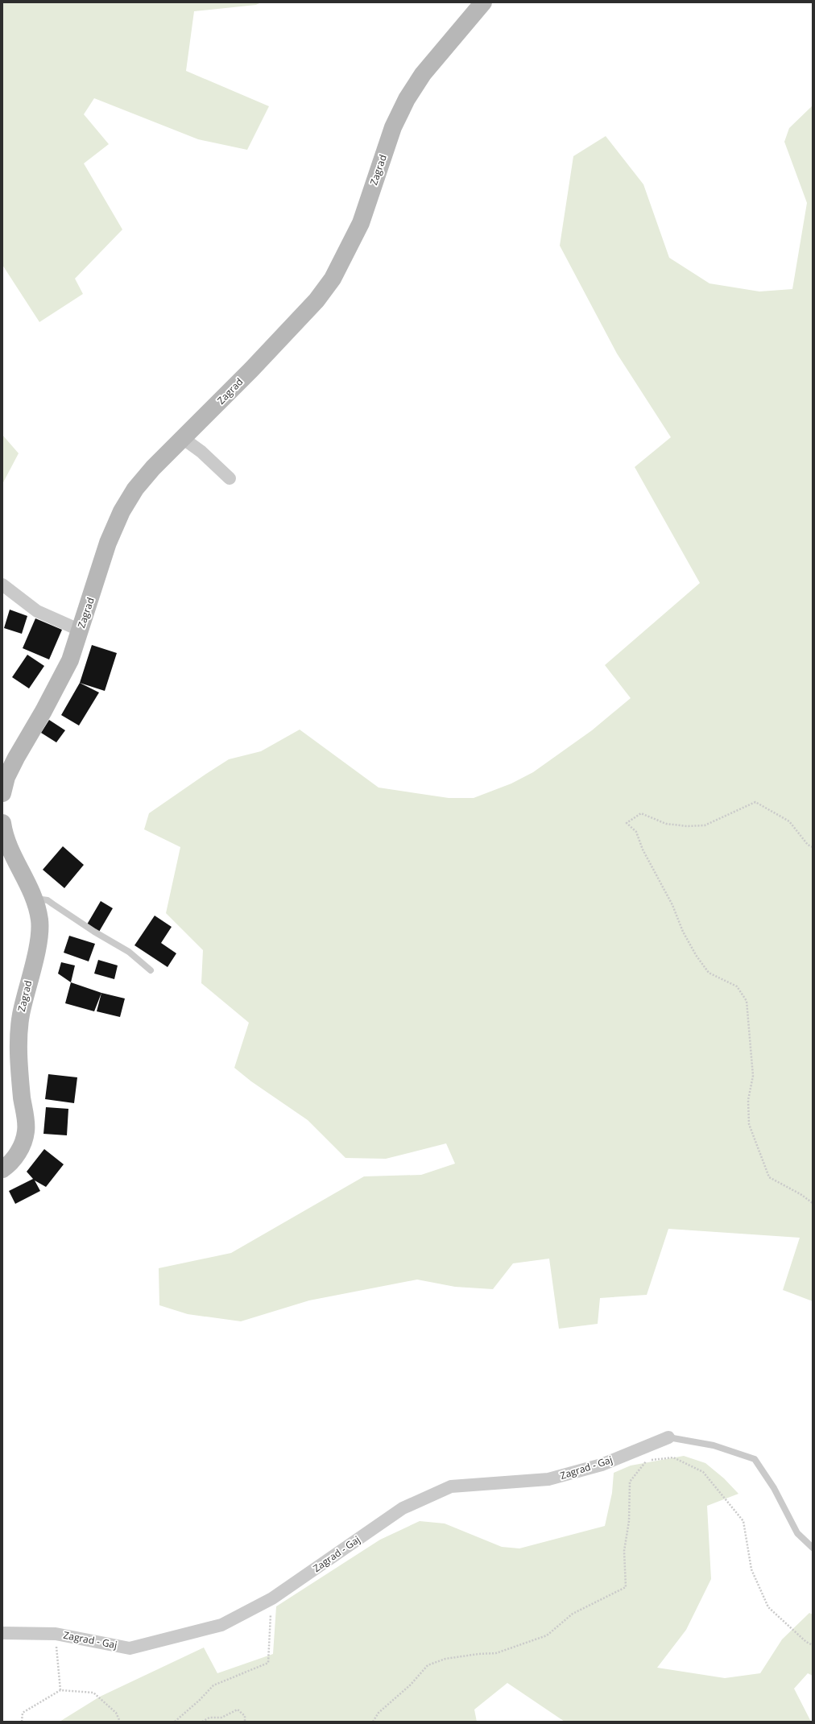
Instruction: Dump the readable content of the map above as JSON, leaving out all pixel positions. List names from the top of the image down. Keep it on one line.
{"streets":{"main road":["Zagrad"],"street":["Zagrad - Gaj"]}}
